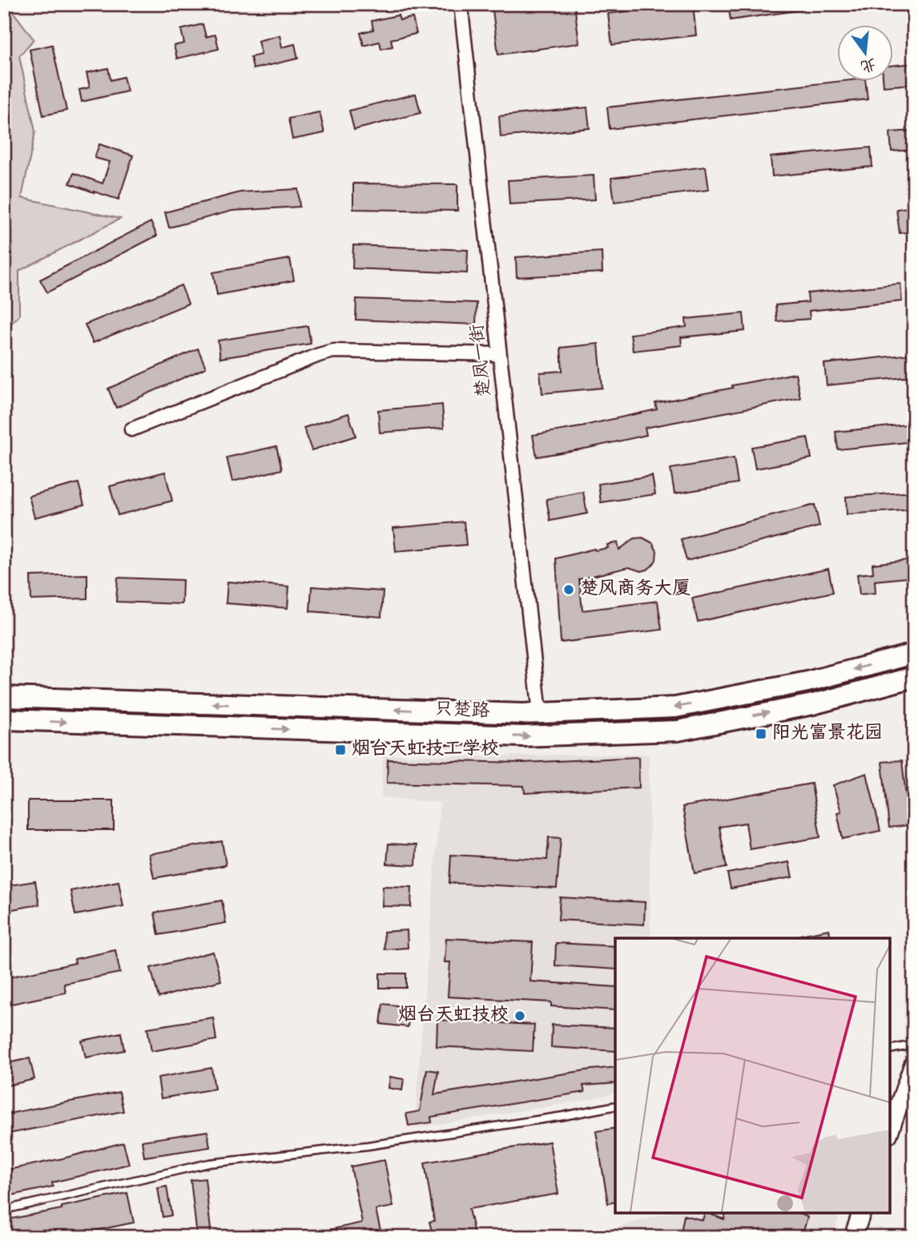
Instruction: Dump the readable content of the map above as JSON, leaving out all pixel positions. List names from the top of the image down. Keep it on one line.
{"streets":{"main road":["只楚路"],"street":["楚凤一街"]},"crossings":[["楚凤一街","只楚路"]],"places":{"other":["楚风商务大厦","烟台天虹技校"],"transit":["阳光富景花园","烟台天虹技工学校"]},"north":"bottom"}
